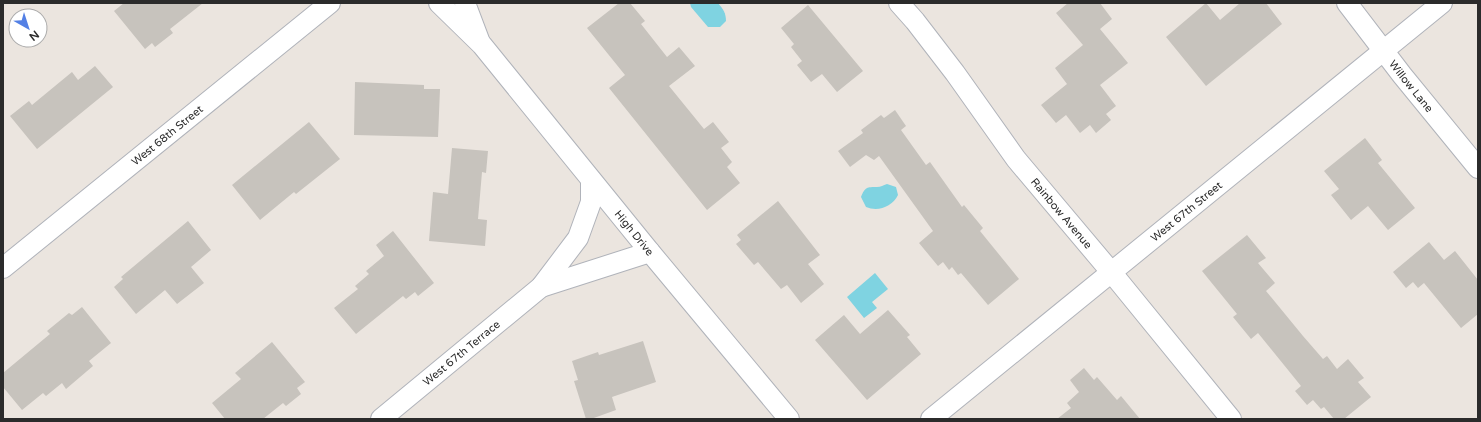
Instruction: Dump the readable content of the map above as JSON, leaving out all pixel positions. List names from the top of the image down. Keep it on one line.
{"streets":{"street":["Willow Lane","West 68th Street","West 67th Street","Rainbow Avenue","High Drive","West 67th Terrace"]},"crossings":[["Willow Lane","West 67th Street"],["West 67th Street","Rainbow Avenue"],["High Drive","West 67th Terrace"]],"north":"bottom right"}
